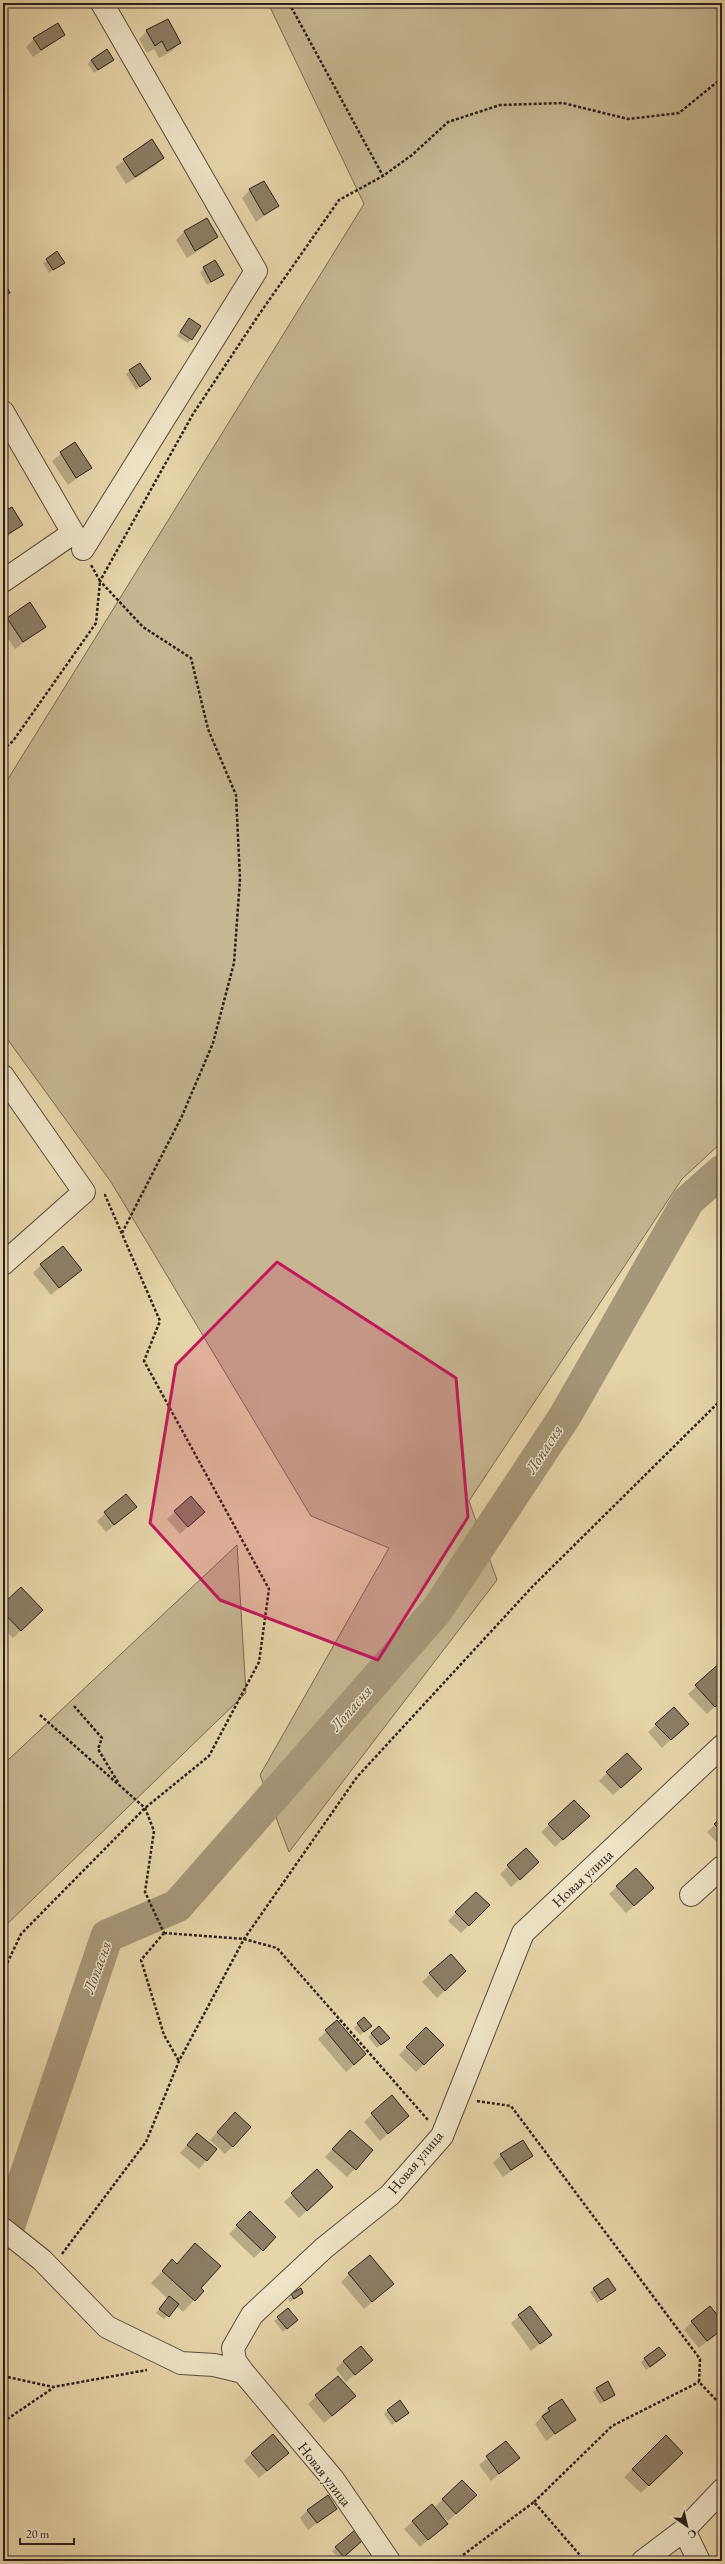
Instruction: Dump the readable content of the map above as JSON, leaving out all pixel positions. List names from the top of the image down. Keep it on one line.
{"streets":{"street":["Новая улица"]},"water":["Лопасня"],"scale_bar":"20 m","north":"bottom right"}
